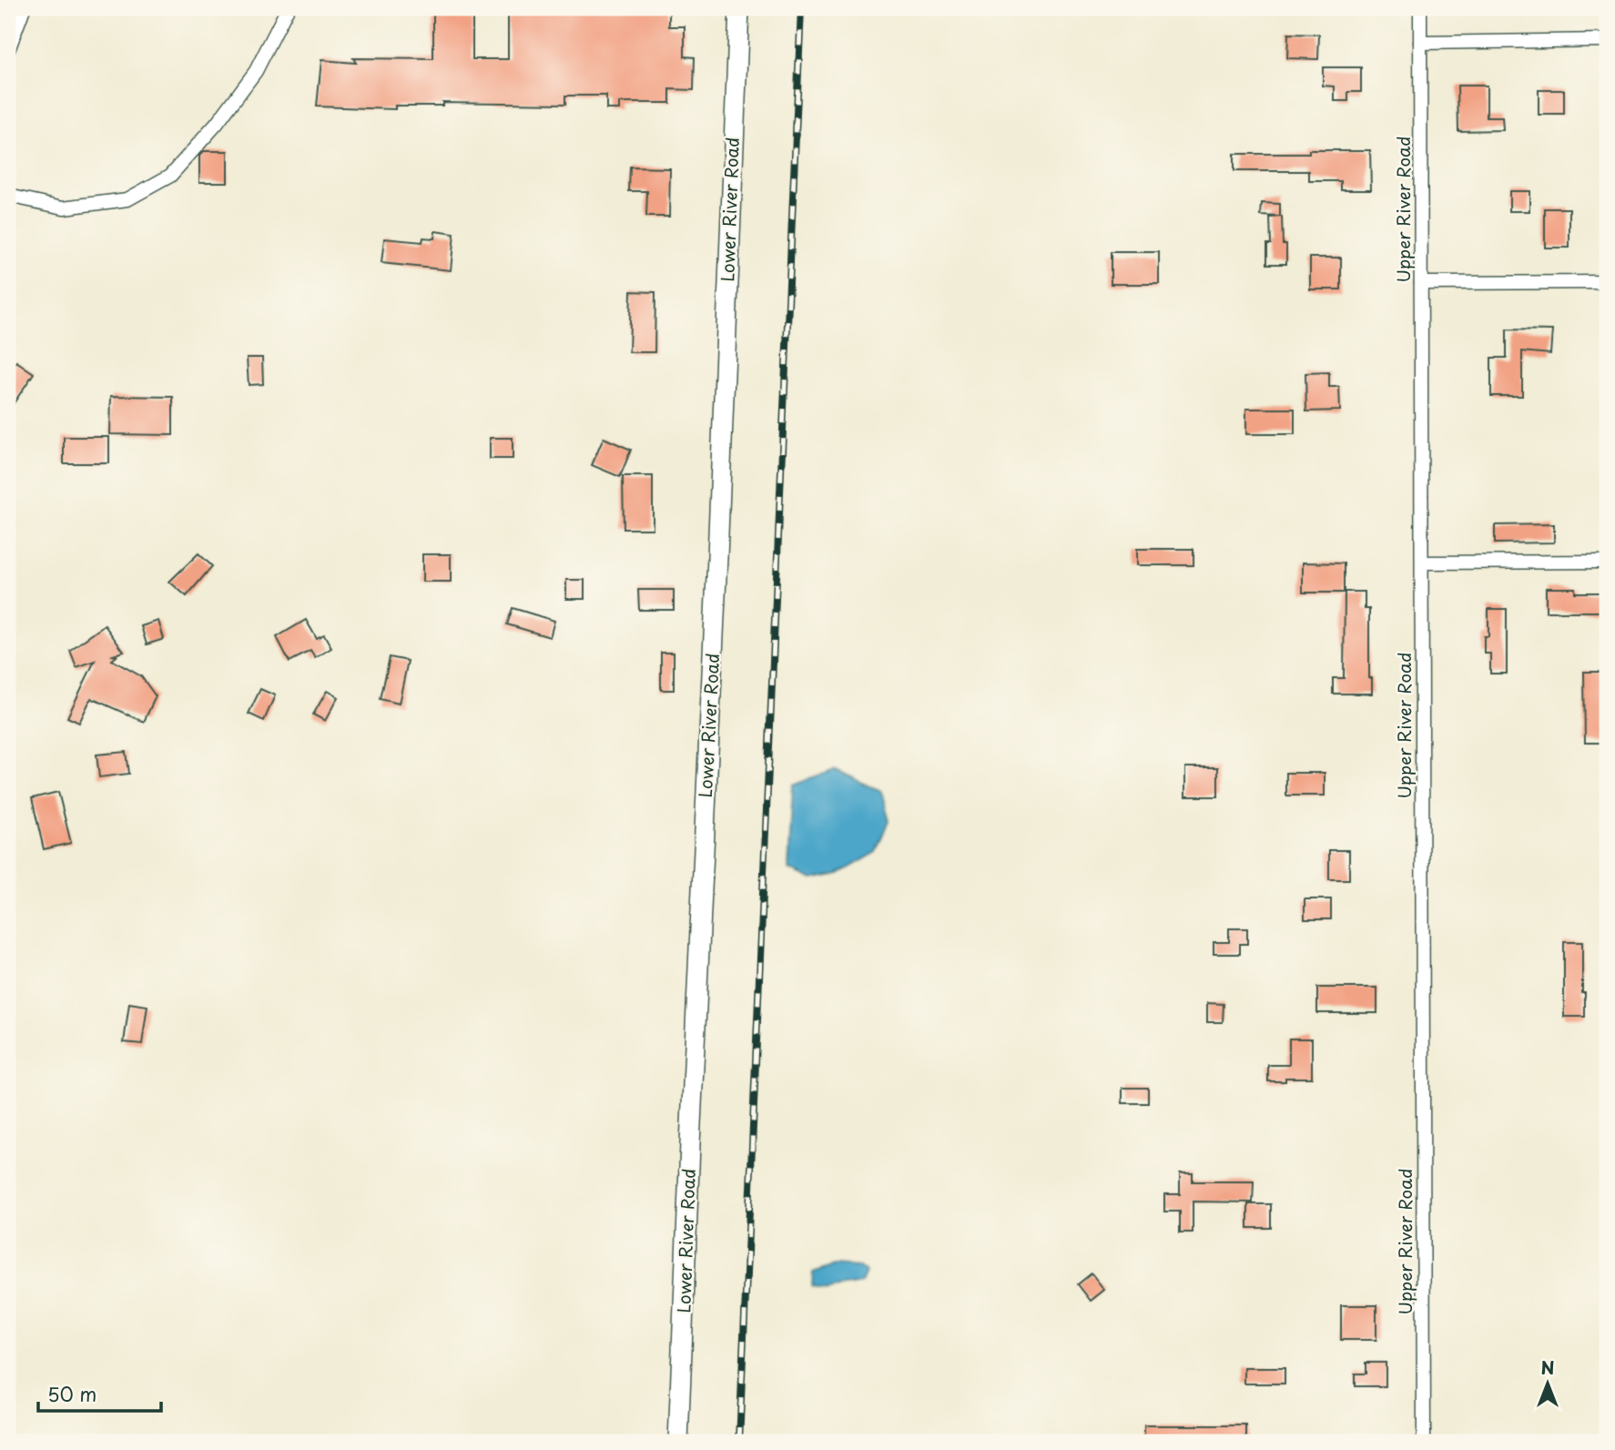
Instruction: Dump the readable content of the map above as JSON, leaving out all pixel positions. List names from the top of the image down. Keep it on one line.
{"streets":{"street":["Lower River Road","Upper River Road"]},"scale_bar":"50 m","north":"top"}
